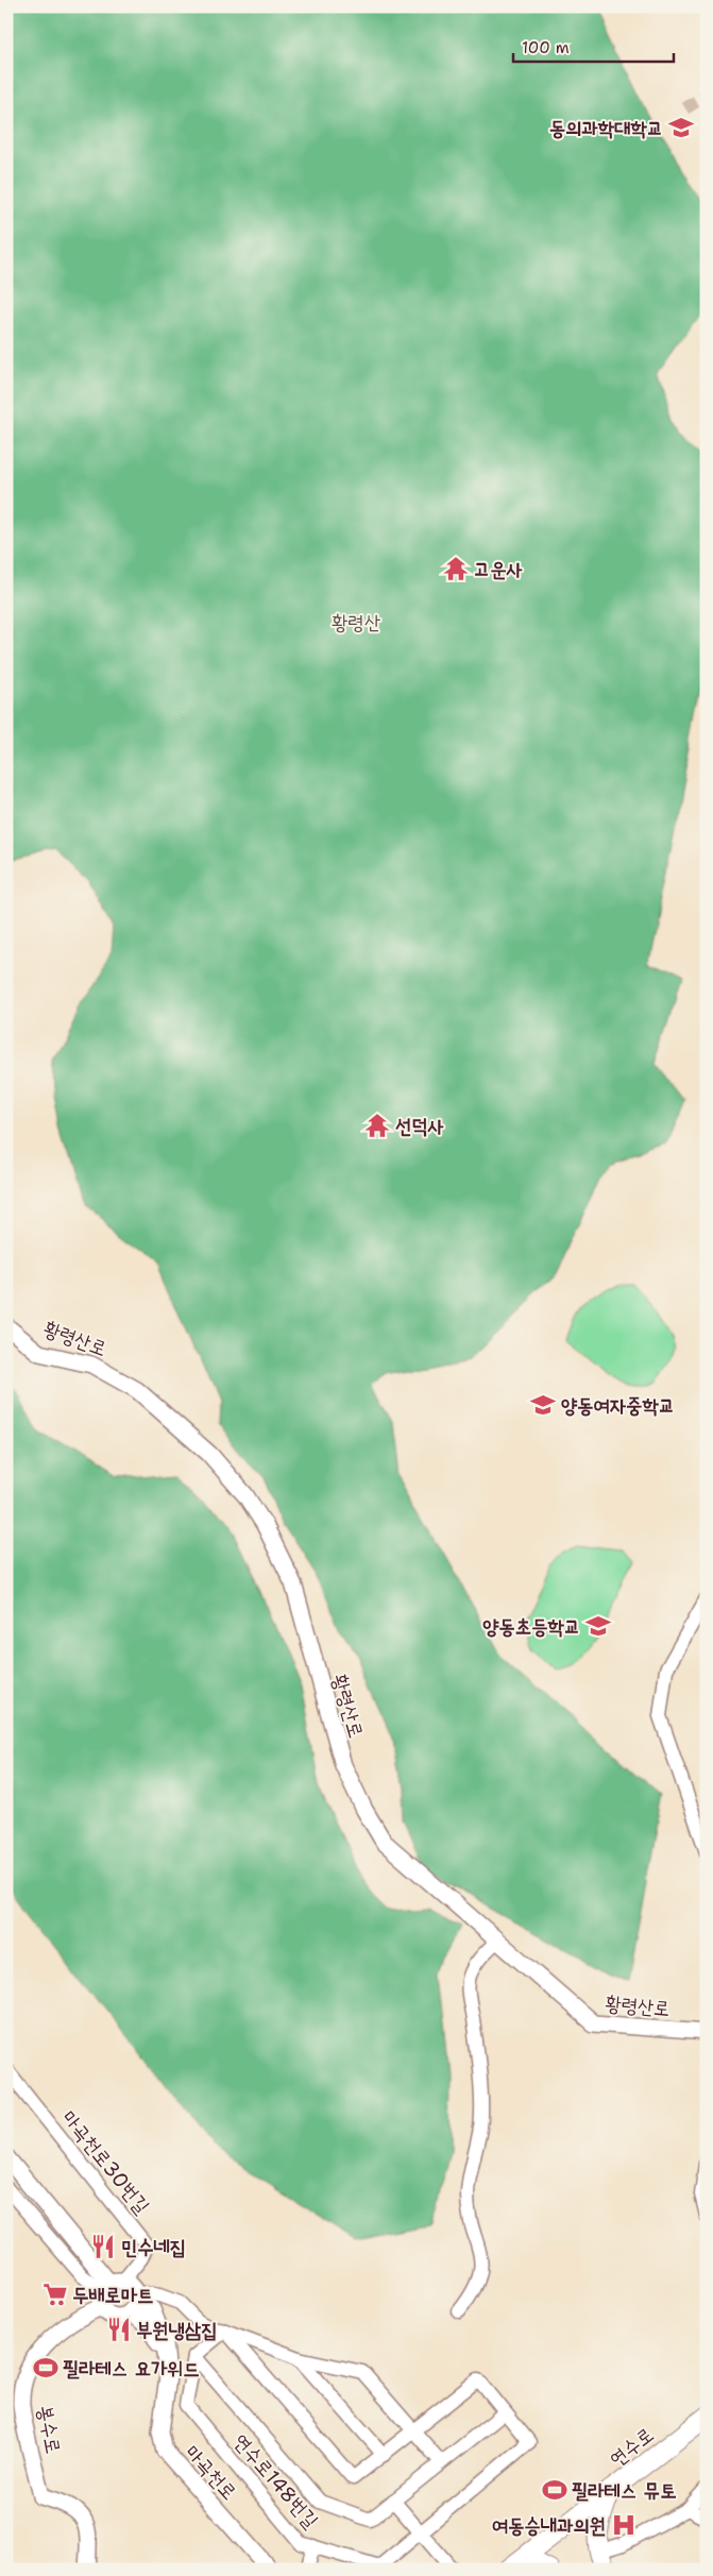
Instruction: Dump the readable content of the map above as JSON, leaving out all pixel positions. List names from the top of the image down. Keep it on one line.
{"streets":{"main road":["연수로"],"street":["황령산로","마곡천로30번길","봉수로","마곡천로","연수로148번길"]},"crossings":[["마곡천로30번길","봉수로"],["마곡천로30번길","마곡천로"],["봉수로","마곡천로"]],"parks":["황령산"],"places":{"school or university":["동의과학대학교","양동여자중학교","양동초등학교"],"temple":["고운사","선덕사"],"restaurant":["민수네집","부원냉삼집"],"supermarket":["두배로마트"],"sports":["필라테스 요가위드","필라테스 뮤토"],"hospital":["여동승내과의원"]},"scale_bar":"100 m"}
